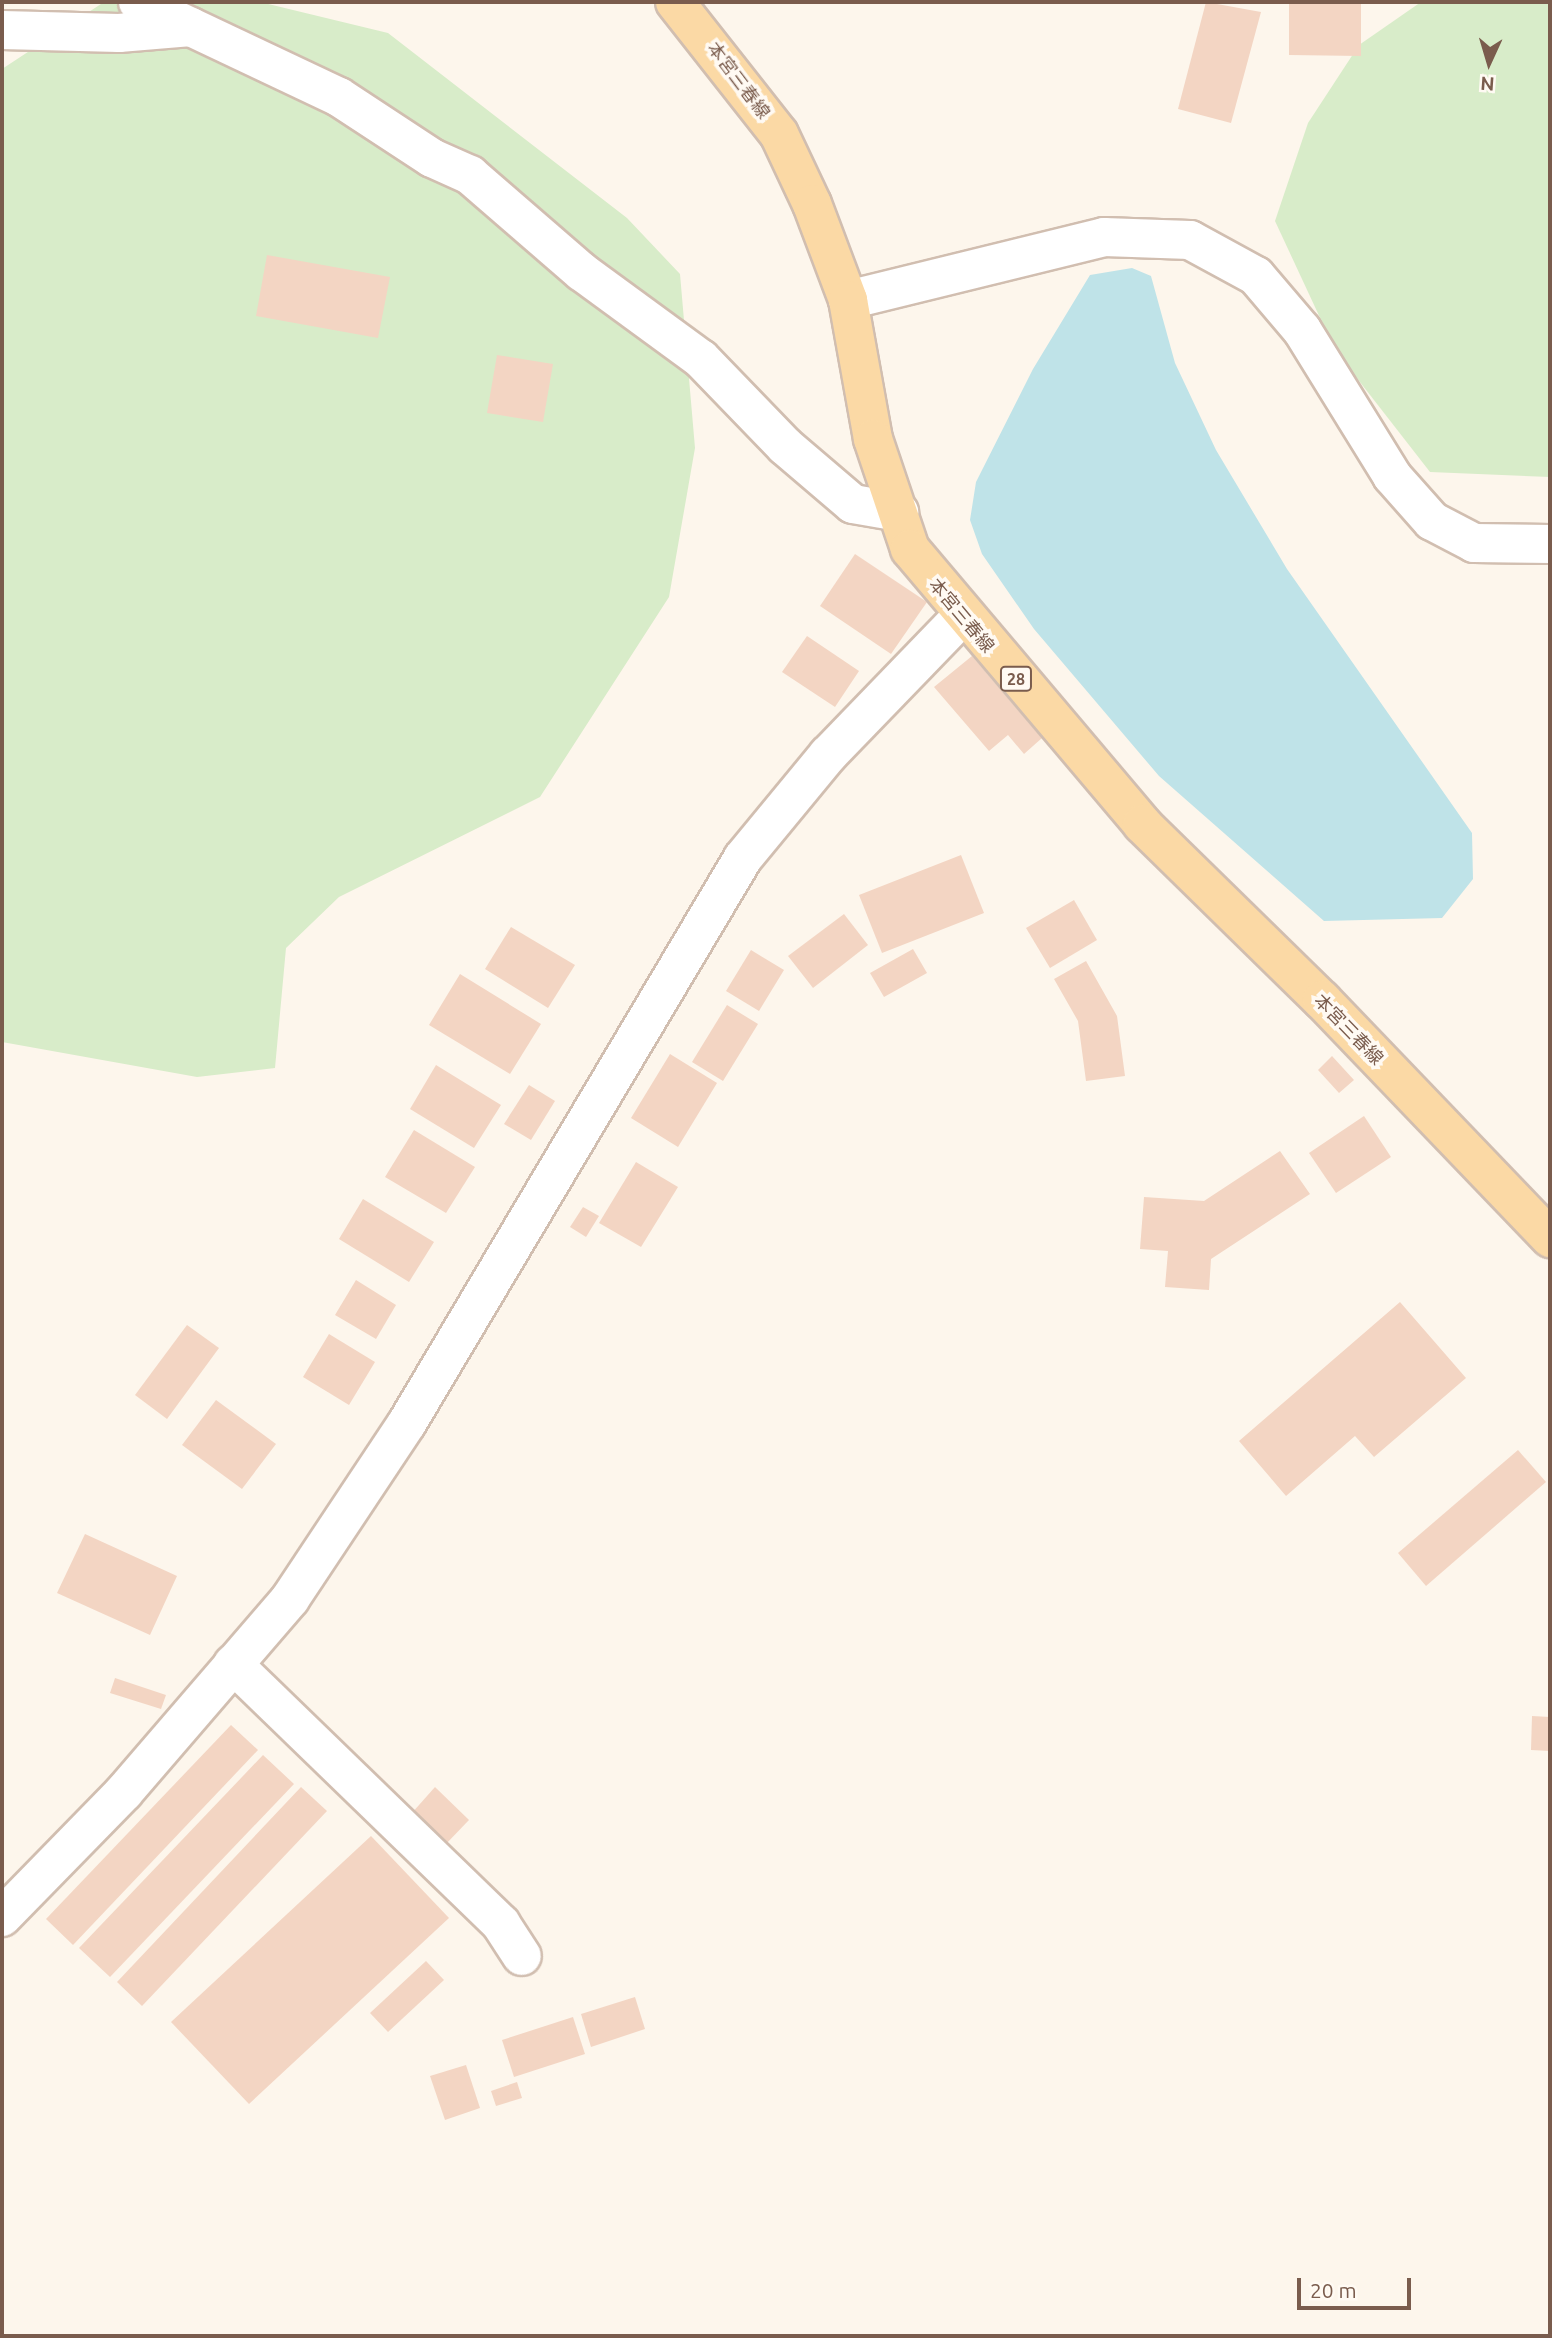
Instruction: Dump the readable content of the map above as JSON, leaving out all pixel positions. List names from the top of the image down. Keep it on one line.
{"streets":{"main road":["本宮三春線","28"]},"scale_bar":"20 m","north":"bottom"}
